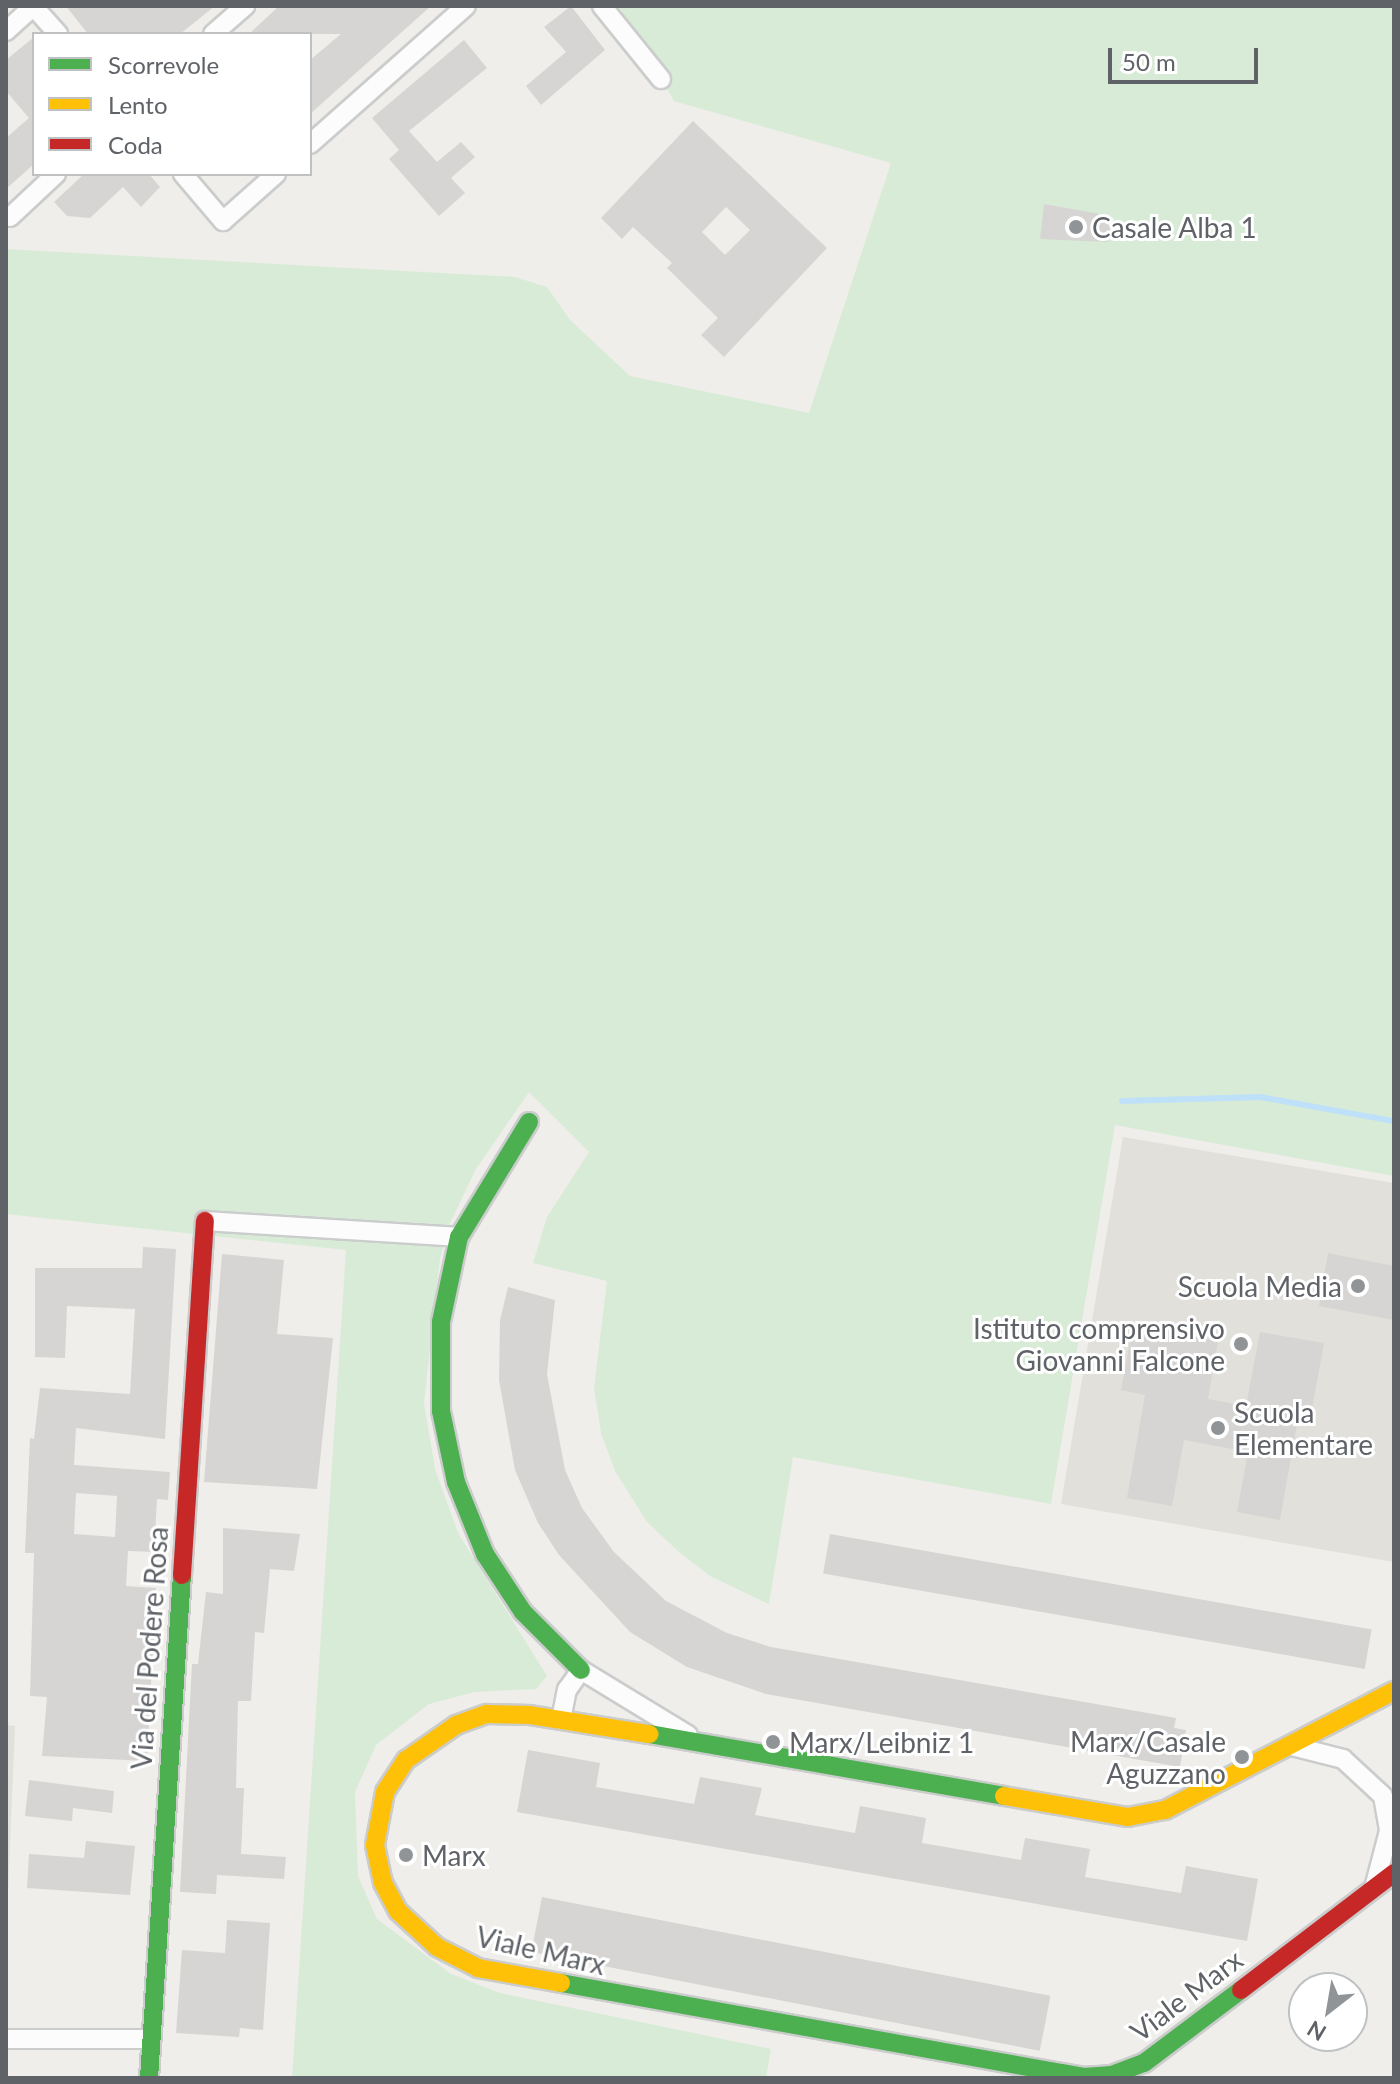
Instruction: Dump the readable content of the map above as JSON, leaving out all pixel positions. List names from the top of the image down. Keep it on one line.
{"streets":{"street":["Via del Podere Rosa","Viale Marx"]},"places":["Casale Alba 1","Scuola Media","Istituto comprensivo Giovanni Falcone","Scuola Elementare","Marx/Leibniz 1","Marx/Casale Aguzzano","Marx"],"legend":["Scorrevole","Lento","Coda"],"scale_bar":"50 m","north":"bottom left"}
